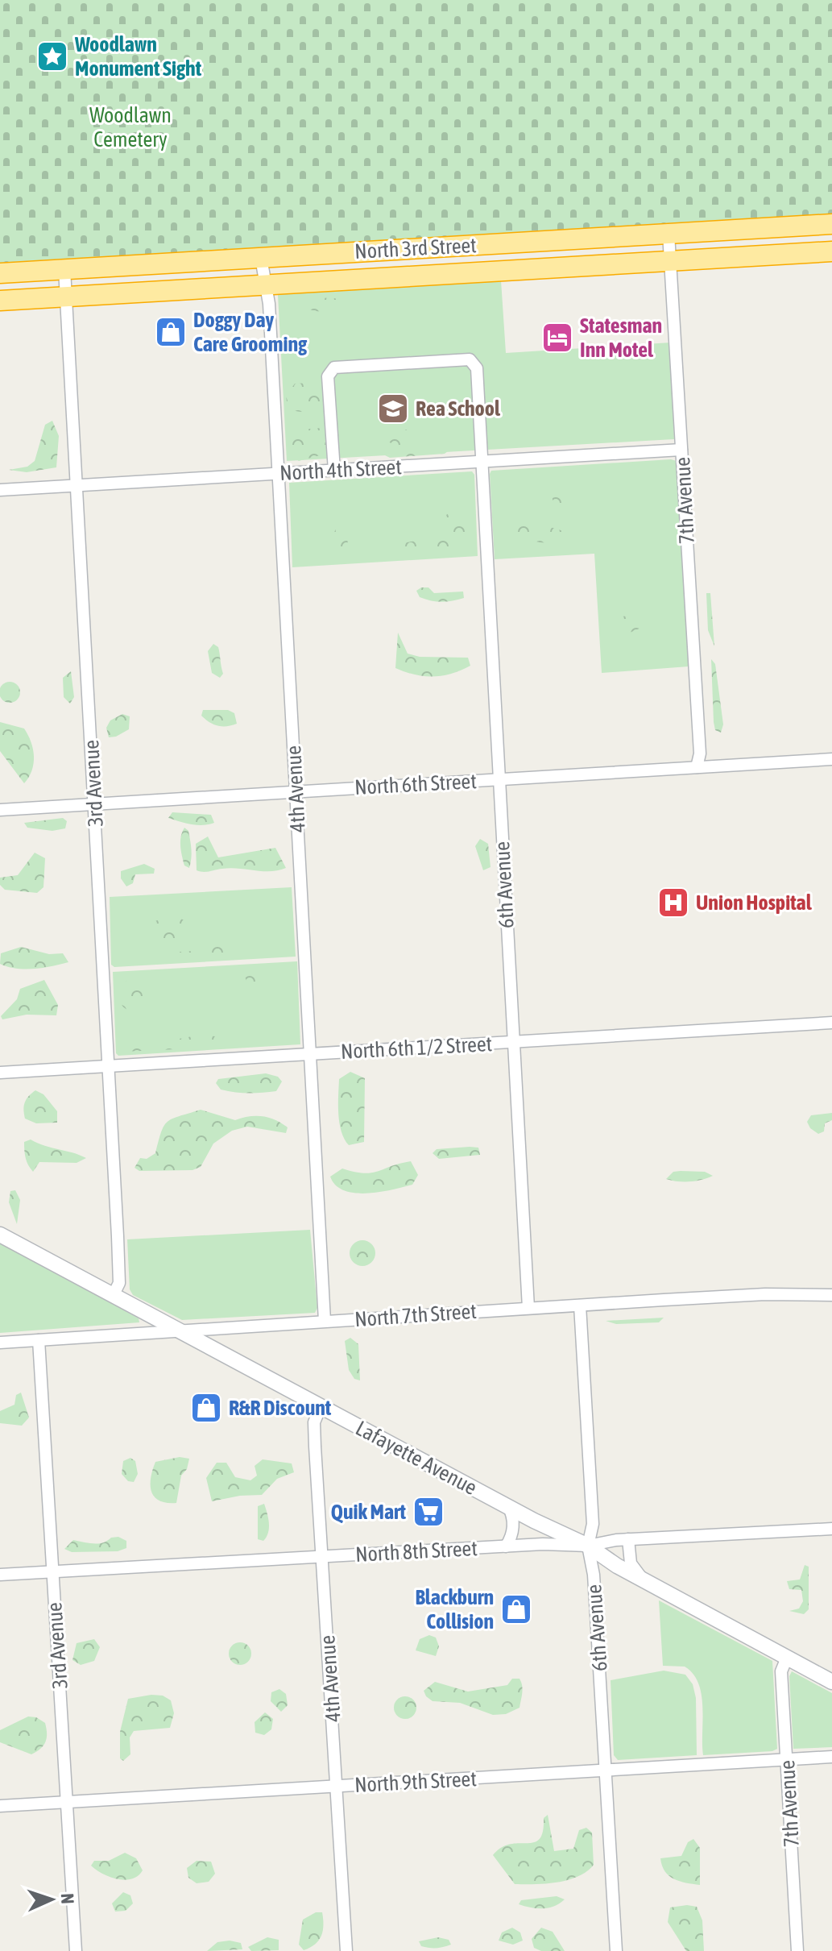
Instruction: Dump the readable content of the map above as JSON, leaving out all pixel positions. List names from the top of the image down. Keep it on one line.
{"streets":{"highway":["North 3rd Street"],"street":["North 4th Street","7th Avenue","3rd Avenue","North 6th Street","4th Avenue","6th Avenue","North 6th 1/2 Street","North 7th Street","Lafayette Avenue","North 8th Street","North 9th Street"]},"crossings":[["North 3rd Street","7th Avenue"],["North 3rd Street","3rd Avenue"],["North 3rd Street","4th Avenue"],["North 4th Street","7th Avenue"],["North 4th Street","3rd Avenue"],["North 4th Street","4th Avenue"],["North 4th Street","6th Avenue"],["7th Avenue","North 6th Street"],["7th Avenue","Lafayette Avenue"],["7th Avenue","North 9th Street"],["3rd Avenue","North 6th Street"],["3rd Avenue","North 6th 1/2 Street"],["3rd Avenue","North 7th Street"],["3rd Avenue","Lafayette Avenue"],["3rd Avenue","North 8th Street"],["3rd Avenue","North 9th Street"],["North 6th Street","4th Avenue"],["North 6th Street","6th Avenue"],["4th Avenue","North 6th 1/2 Street"],["4th Avenue","North 7th Street"],["4th Avenue","Lafayette Avenue"],["4th Avenue","North 8th Street"],["4th Avenue","North 9th Street"],["6th Avenue","North 6th 1/2 Street"],["6th Avenue","North 7th Street"],["6th Avenue","Lafayette Avenue"],["6th Avenue","North 8th Street"],["6th Avenue","North 9th Street"],["North 7th Street","Lafayette Avenue"],["Lafayette Avenue","North 8th Street"]],"parks":["Woodlawn Cemetery"],"places":{"place":["Woodlawn Monument Sight"],"shop":["Doggy Day Care Grooming","R&R Discount","Blackburn Collision"],"hotel":["Statesman Inn Motel"],"school or university":["Rea School"],"hospital":["Union Hospital"],"supermarket":["Quik Mart"]},"north":"right"}
